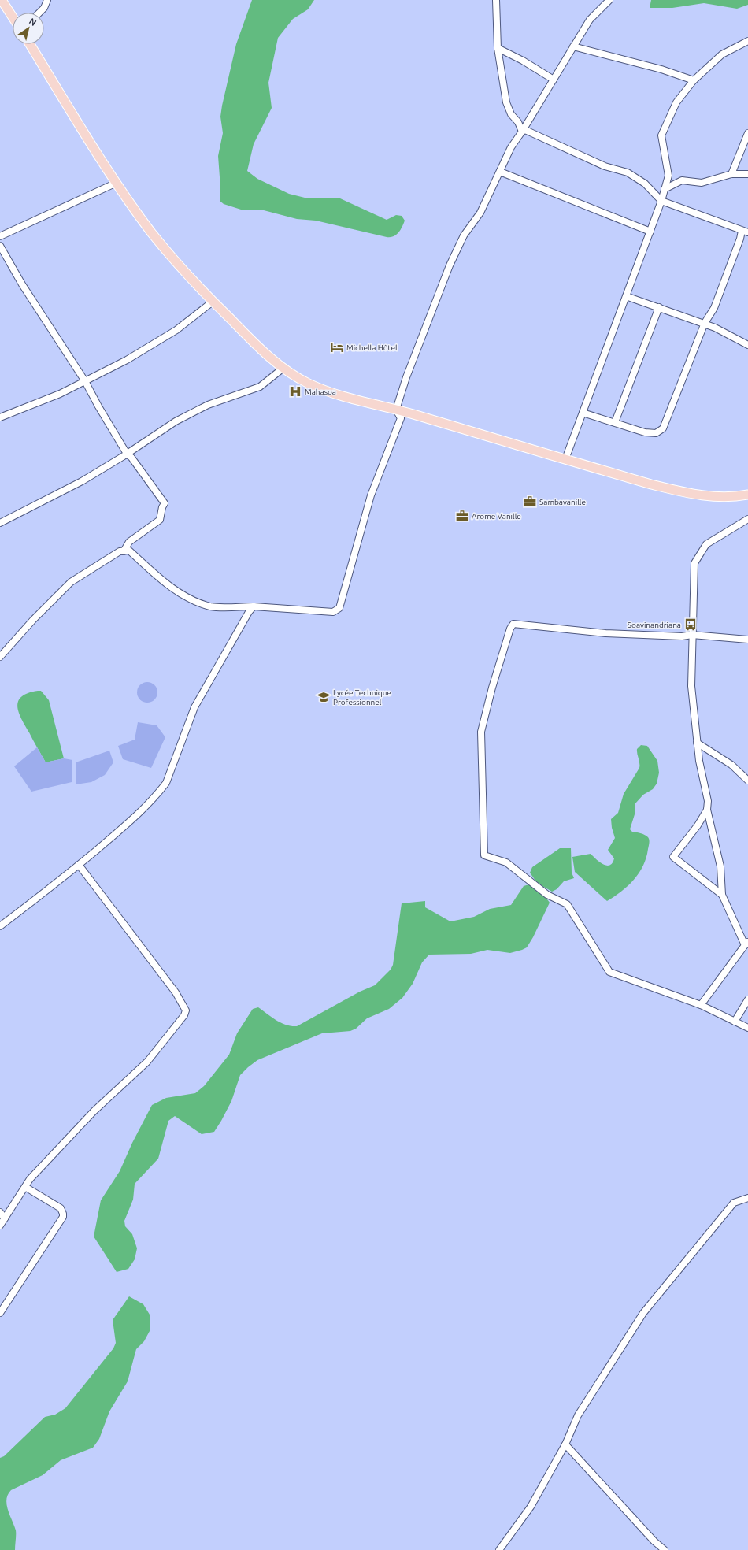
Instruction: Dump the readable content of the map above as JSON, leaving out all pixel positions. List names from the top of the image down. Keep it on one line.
{"places":{"hotel":["Michella Hôtel"],"hospital":["Mahasoa"],"office":["Sambavanille","Arome Vanille"],"bus stop":["Soavinandriana"],"school or university":["Lycée Technique Professionnel"]},"north":"top right"}
